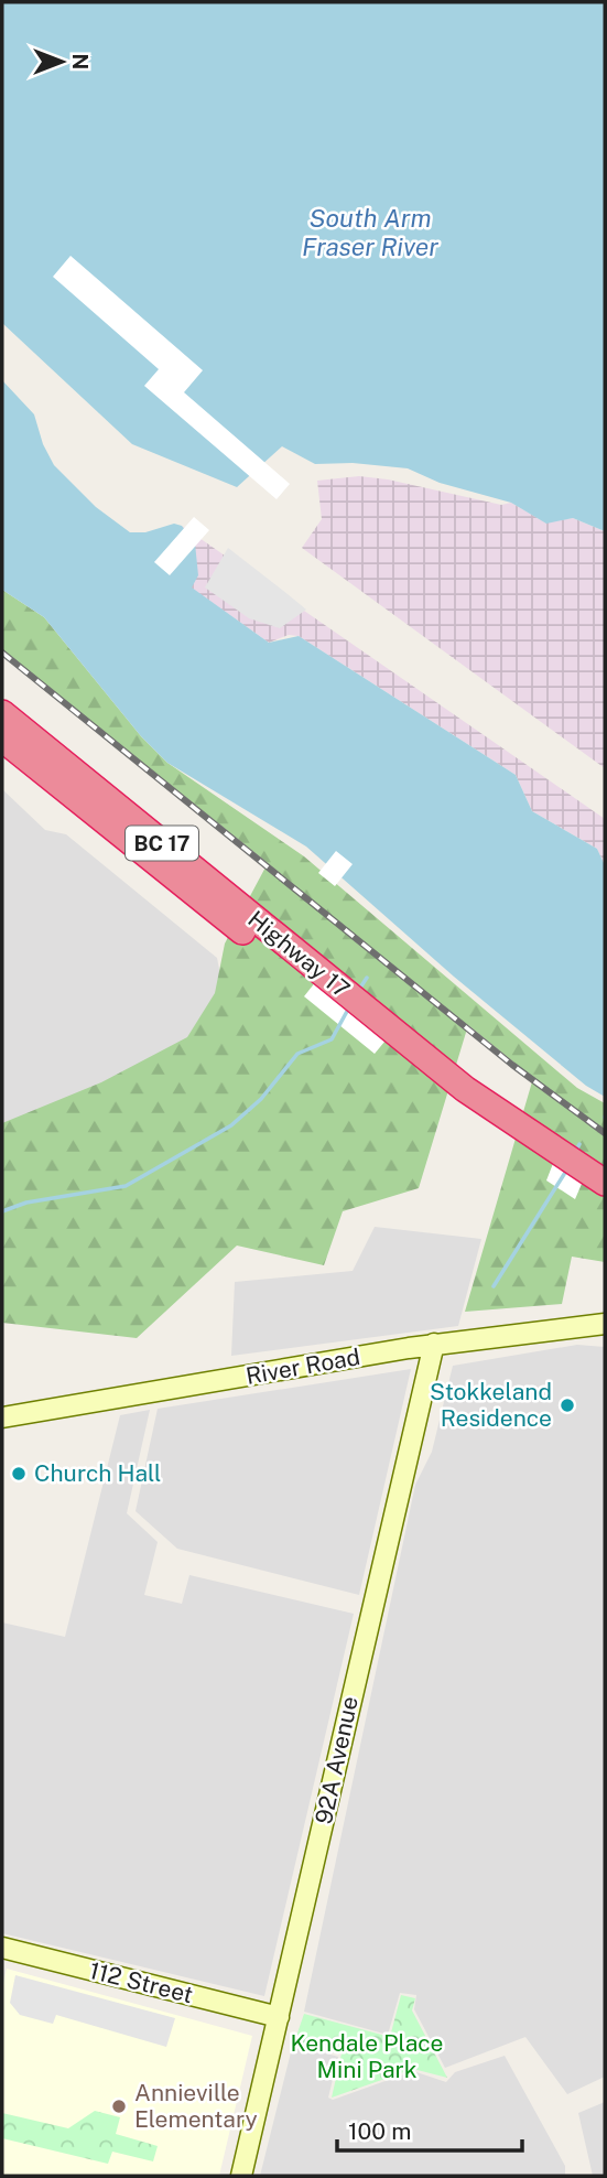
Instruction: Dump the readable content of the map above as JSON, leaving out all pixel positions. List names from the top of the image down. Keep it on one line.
{"streets":{"highway":["BC 17","Highway 17"],"street":["River Road","92A Avenue","112 Street"]},"crossings":[["River Road","92A Avenue"],["92A Avenue","112 Street"]],"water":["South Arm Fraser River"],"parks":["Kendale Place Mini Park"],"places":["Stokkeland Residence","Church Hall","Annieville Elementary"],"scale_bar":"100 m","north":"right"}
